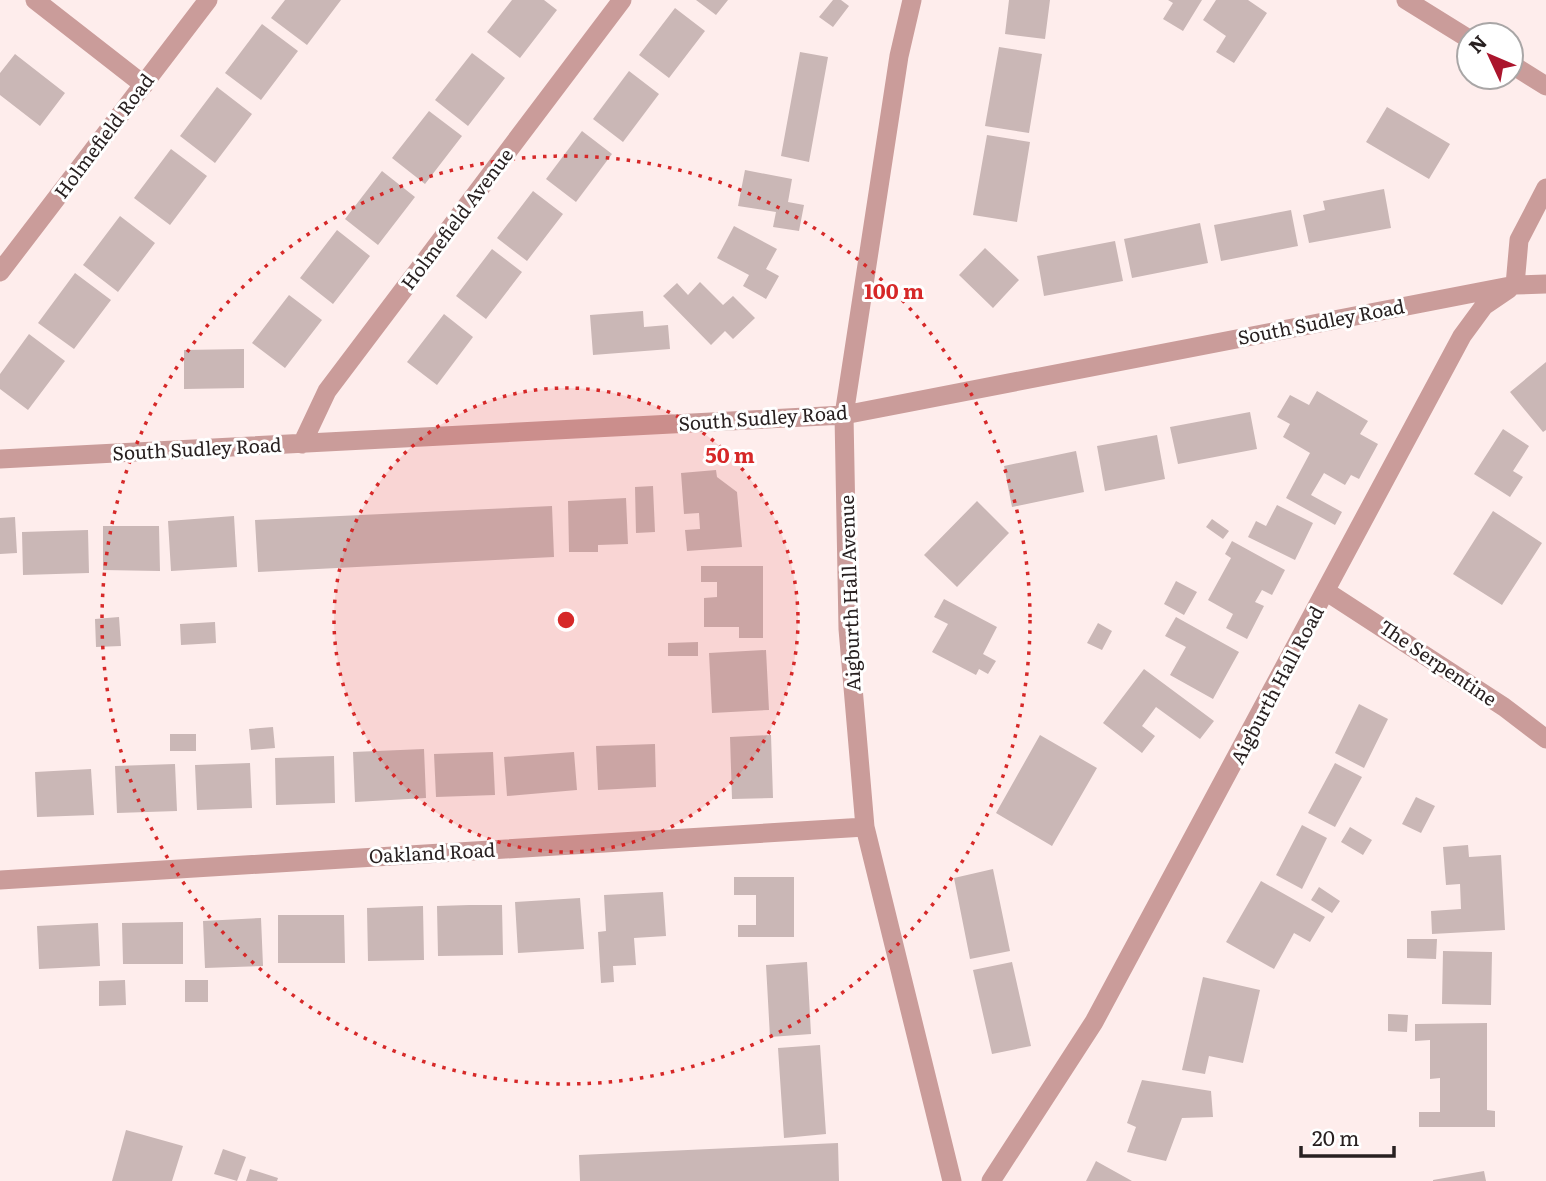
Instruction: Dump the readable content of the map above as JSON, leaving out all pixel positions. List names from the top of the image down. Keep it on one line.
{"streets":{"street":["Holmefield Road","Holmefield Avenue","South Sudley Road","Aigburth Hall Avenue","The Serpentine","Aigburth Hall Road","Oakland Road"]},"crossings":[["Holmefield Avenue","South Sudley Road"],["South Sudley Road","Aigburth Hall Avenue"],["South Sudley Road","Aigburth Hall Road"],["Aigburth Hall Avenue","Oakland Road"],["The Serpentine","Aigburth Hall Road"]],"scale_bar":"20 m","north":"top left","rings":["100 m","50 m"]}
